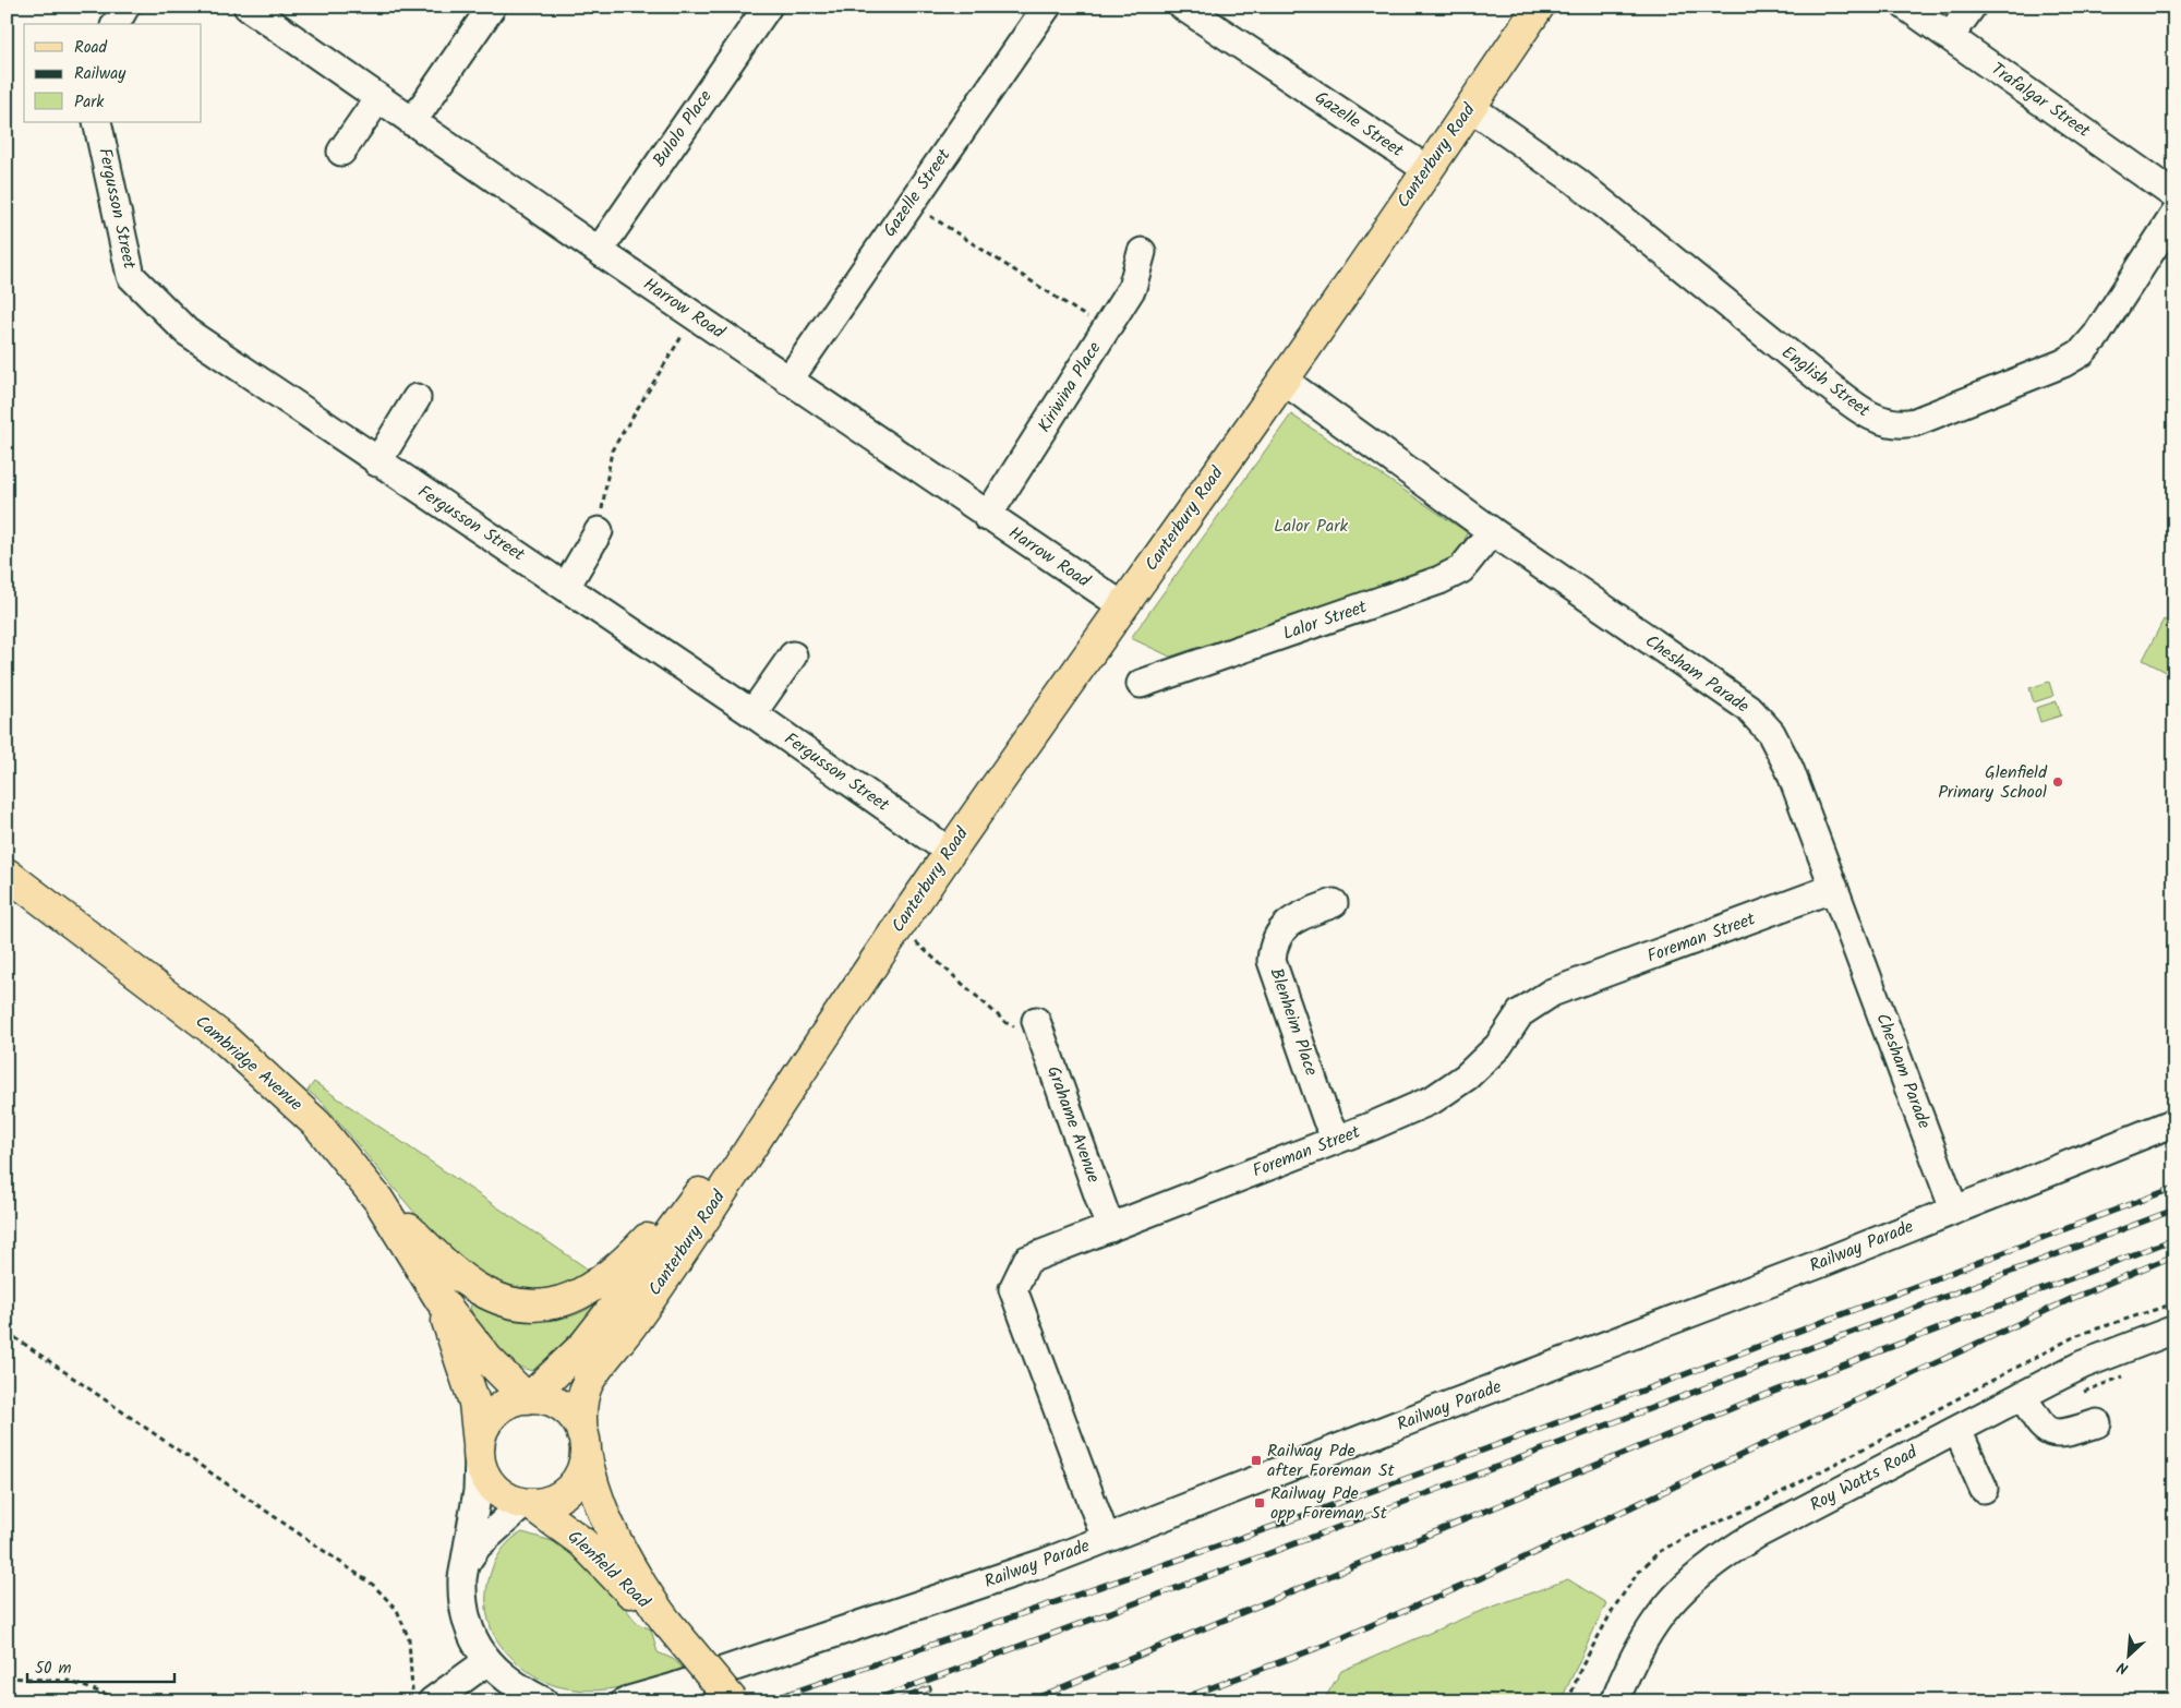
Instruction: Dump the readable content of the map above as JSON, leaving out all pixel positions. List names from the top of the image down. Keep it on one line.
{"streets":{"main road":["Canterbury Road","Cambridge Avenue","Glenfield Road"],"street":["Trafalgar Street","Gazelle Street","Bulolo Place","Fergusson Street","Harrow Road","English Street","Kiriwina Place","Lalor Street","Chesham Parade","Foreman Street","Blenheim Place","Grahame Avenue","Railway Parade","Roy Watts Road"]},"crossings":[["Gazelle Street","Canterbury Road"],["Gazelle Street","Harrow Road"],["Bulolo Place","Harrow Road"],["Canterbury Road","Fergusson Street"],["Canterbury Road","Harrow Road"],["Canterbury Road","English Street"],["Canterbury Road","Chesham Parade"],["Canterbury Road","Cambridge Avenue"],["Canterbury Road","Glenfield Road"],["Harrow Road","Kiriwina Place"],["Lalor Street","Chesham Parade"],["Chesham Parade","Foreman Street"],["Chesham Parade","Railway Parade"],["Foreman Street","Blenheim Place"],["Foreman Street","Grahame Avenue"],["Foreman Street","Railway Parade"],["Cambridge Avenue","Glenfield Road"]],"parks":["Lalor Park"],"places":{"other":["Glenfield Primary School"],"transit":["Railway Pde after Foreman St","Railway Pde opp Foreman St"]},"legend":["Road","Railway","Park"],"scale_bar":"50 m","north":"bottom left"}
